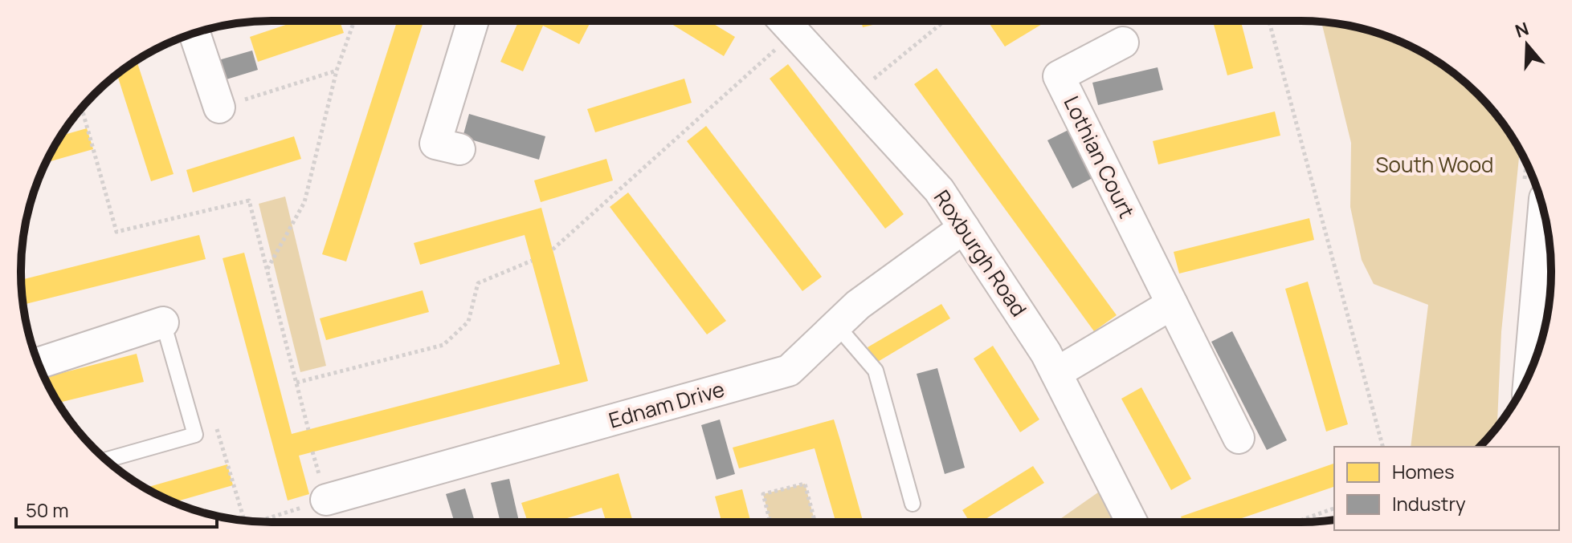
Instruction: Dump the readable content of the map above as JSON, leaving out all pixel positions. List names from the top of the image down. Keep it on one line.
{"streets":{"street":["Lothian Court","Roxburgh Road","Ednam Drive"]},"crossings":[["Roxburgh Road","Ednam Drive"]],"parks":["South Wood"],"legend":["Homes","Industry"],"scale_bar":"50 m","north":"top"}
